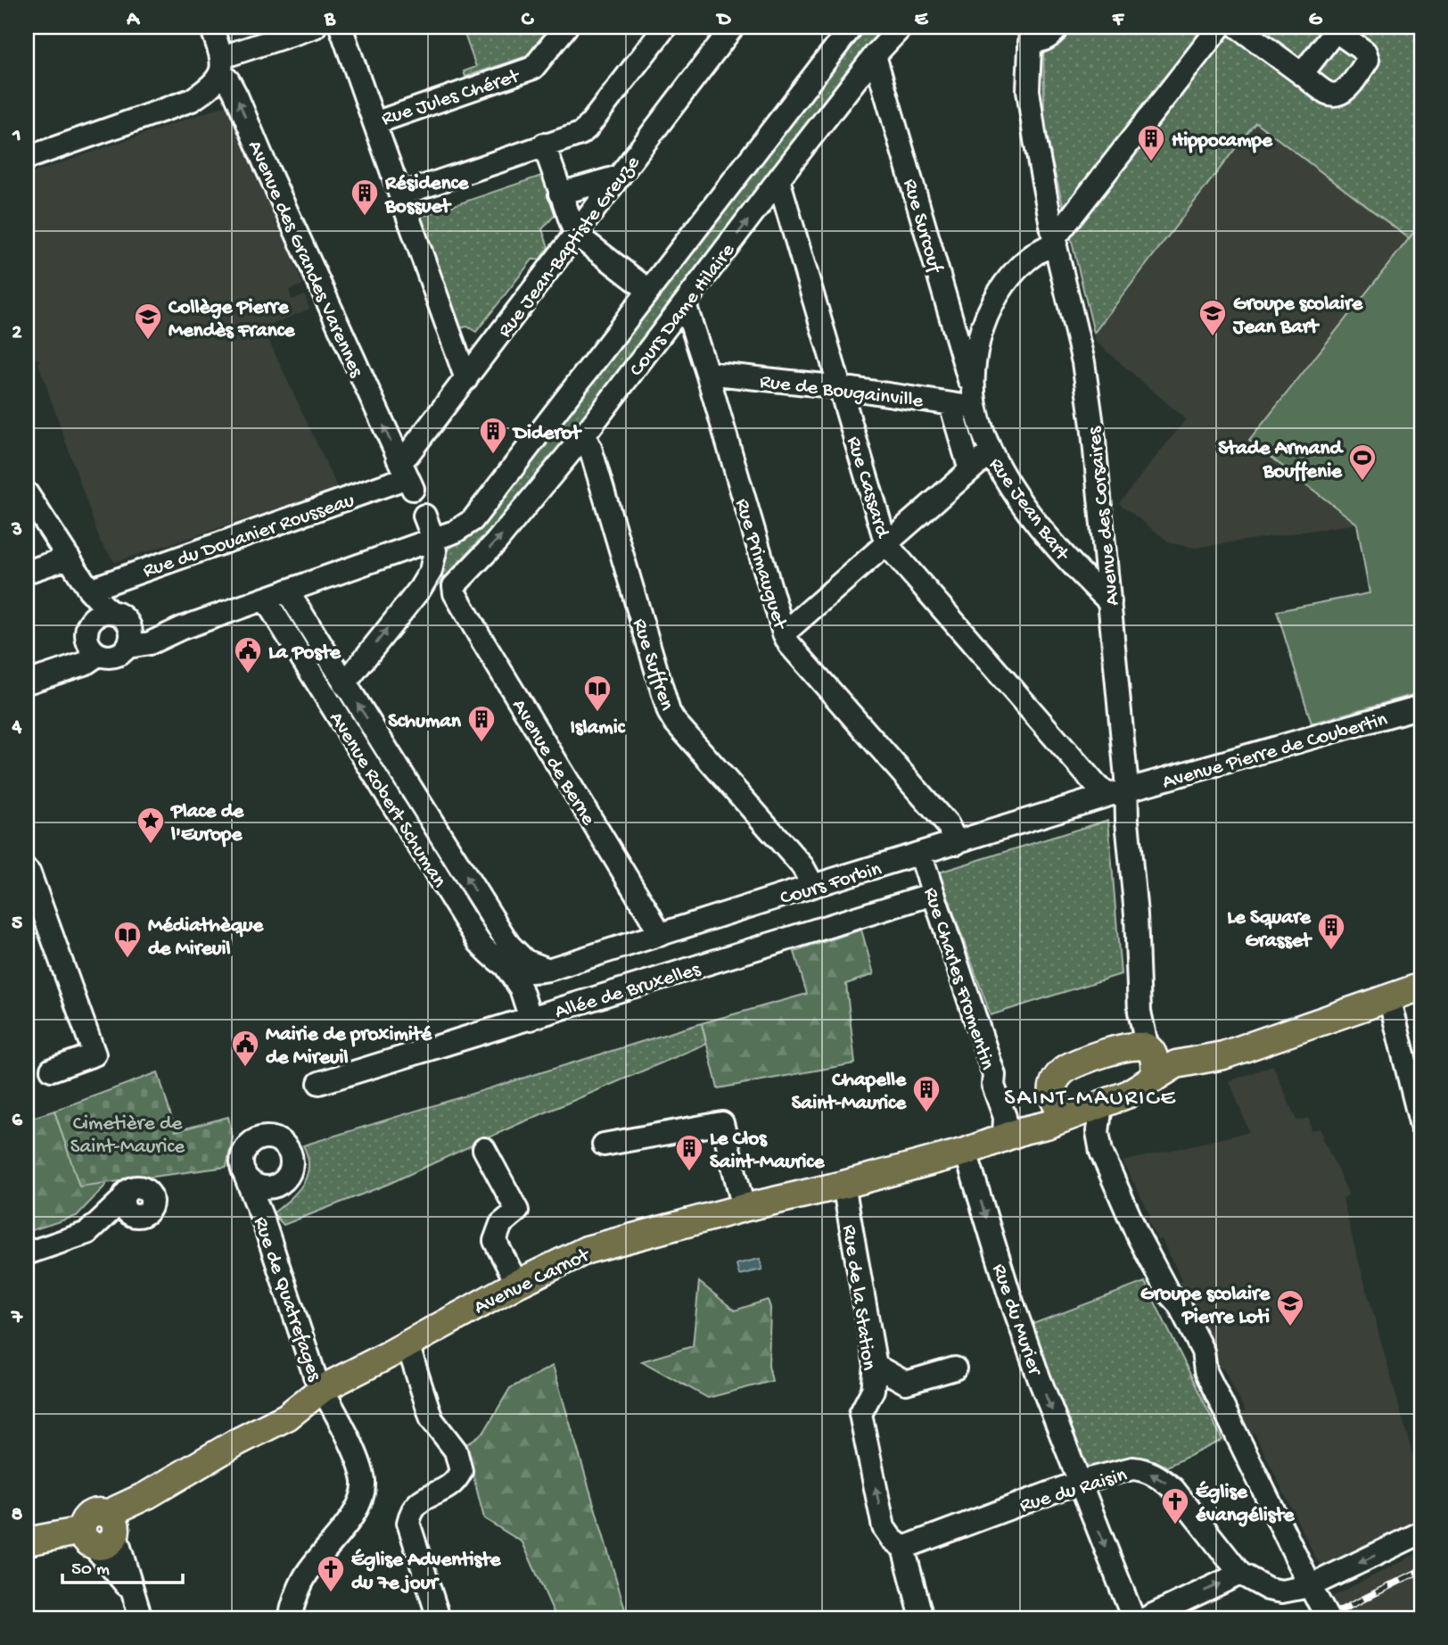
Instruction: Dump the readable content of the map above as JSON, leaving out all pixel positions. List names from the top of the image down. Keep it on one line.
{"streets":{"main road":["Avenue Carnot"],"street":["Rue Jules Chéret","Rue Surcouf","Rue Jean-Baptiste Greuze","Avenue des Grandes Varennes","Cours Dame Hilaire","Rue de Bougainville","Rue Cassard","Rue Jean Bart","Avenue des Corsaires","Rue du Douanier Rousseau","Rue Primauguet","Rue Suffren","Avenue Pierre de Coubertin","Avenue de Berne","Avenue Robert Schuman","Cours Forbin","Rue Charles Fromentin","Allée de Bruxelles","Rue de la Station","Rue de Quatrefages","Rue du Murier","Rue du Raisin"]},"crossings":[["Rue Surcouf","Cours Dame Hilaire"],["Rue Surcouf","Rue de Bougainville"],["Rue Surcouf","Rue Jean Bart"],["Rue Jean-Baptiste Greuze","Avenue des Grandes Varennes"],["Rue Jean-Baptiste Greuze","Rue du Douanier Rousseau"],["Avenue des Grandes Varennes","Rue du Douanier Rousseau"],["Cours Dame Hilaire","Rue Cassard"],["Cours Dame Hilaire","Rue Primauguet"],["Cours Dame Hilaire","Rue Suffren"],["Cours Dame Hilaire","Avenue de Berne"],["Cours Dame Hilaire","Avenue Robert Schuman"],["Rue de Bougainville","Rue Cassard"],["Rue de Bougainville","Rue Jean Bart"],["Rue de Bougainville","Rue Primauguet"],["Rue Cassard","Avenue des Corsaires"],["Rue Cassard","Avenue Pierre de Coubertin"],["Rue Cassard","Cours Forbin"],["Rue Jean Bart","Avenue des Corsaires"],["Avenue des Corsaires","Avenue Pierre de Coubertin"],["Avenue des Corsaires","Cours Forbin"],["Rue Primauguet","Cours Forbin"],["Rue Suffren","Cours Forbin"],["Avenue Pierre de Coubertin","Cours Forbin"],["Avenue de Berne","Cours Forbin"],["Avenue Robert Schuman","Cours Forbin"],["Cours Forbin","Rue Charles Fromentin"],["Rue Charles Fromentin","Allée de Bruxelles"],["Rue Charles Fromentin","Avenue Carnot"],["Avenue Carnot","Rue de la Station"],["Avenue Carnot","Rue de Quatrefages"],["Avenue Carnot","Rue du Murier"],["Rue de la Station","Rue du Raisin"],["Rue du Murier","Rue du Raisin"]],"one_way":["Rue de la Station","Rue du Raisin"],"districts":["SAINT-MAURICE"],"parks":["Cimetière de Saint-Maurice"],"places":{"building":["Hippocampe","Résidence Bossuet","Diderot","Schuman","Le Square Grasset","Chapelle Saint-Maurice","Le Clos Saint-Maurice"],"school or university":["Groupe scolaire Jean Bart","Collège Pierre Mendès France","Groupe scolaire Pierre Loti"],"sports":["Stade Armand Bouffenie"],"public building":["La Poste","Mairie de proximité de Mireuil"],"library":["Islamic","Médiathèque de Mireuil"],"place":["Place de l'Europe"],"church":["Église évangéliste","Église Adventiste du 7e jour"]},"scale_bar":"50 m","grid":{"columns":["A","B","C","D","E","F","G"],"rows":["1","2","3","4","5","6","7","8"]}}
